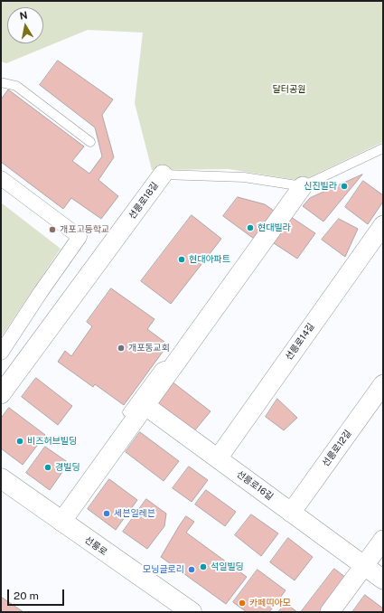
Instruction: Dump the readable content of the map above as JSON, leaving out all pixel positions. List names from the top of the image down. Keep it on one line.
{"streets":{"street":["선릉로18길","선릉로14길","선릉로12길","선릉로16길","선릉로"]},"crossings":[["선릉로14길","선릉로16길"],["선릉로12길","선릉로16길"]],"parks":["달터공원"],"places":["신진빌라","현대빌라","개포고등학교","현대아파트","개포동교회","비즈허브빌딩","경빌딩","세븐일레븐","석일빌딩","모닝글로리","카페띠아모"],"scale_bar":"20 m","north":"top"}
